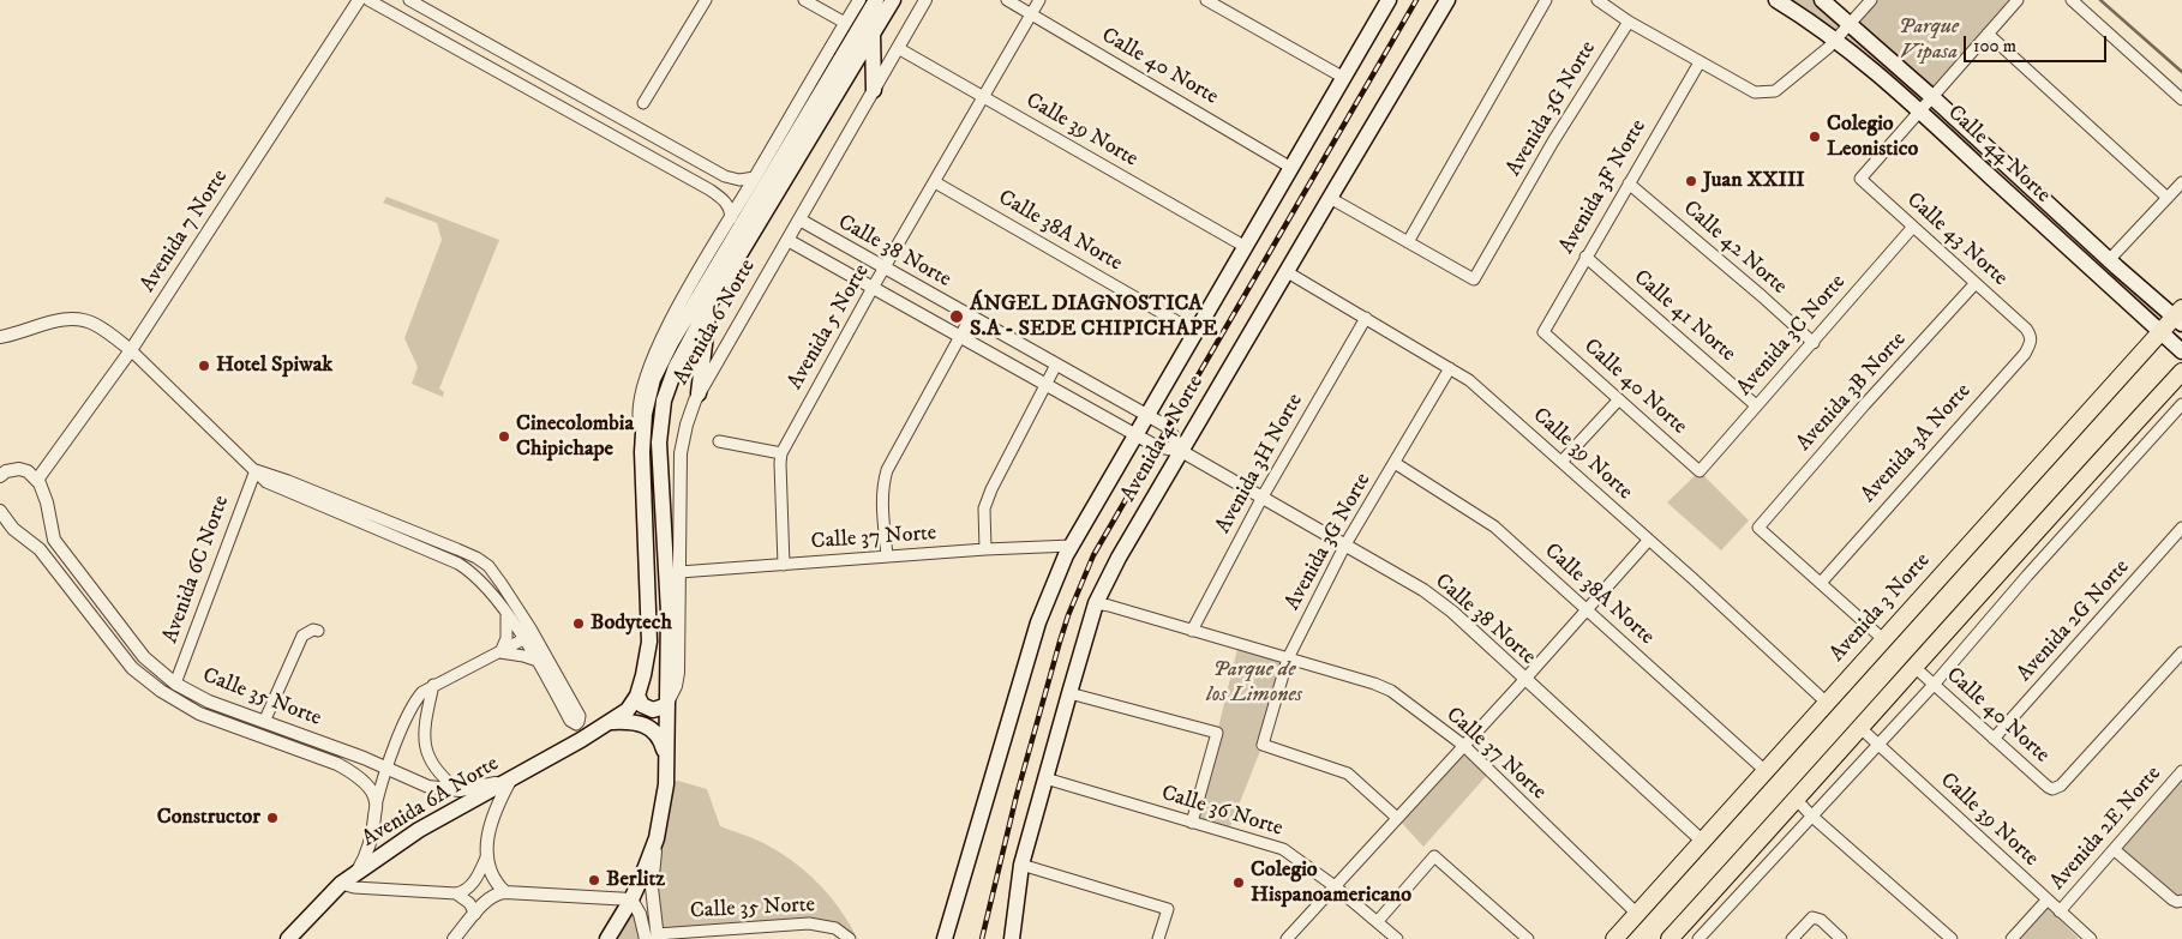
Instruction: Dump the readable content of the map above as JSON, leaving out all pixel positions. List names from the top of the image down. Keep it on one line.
{"streets":{"main road":["Calle 44 Norte","Avenida 6 Norte","Avenida 4 Norte","Avenida 3 Norte","Avenida 6A Norte"],"street":["Calle 40 Norte","Avenida 3G Norte","Calle 39 Norte","Avenida 3F Norte","Avenida 7 Norte","Calle 38A Norte","Calle 43 Norte","Calle 42 Norte","Calle 38 Norte","Calle 41 Norte","Avenida 5 Norte","Avenida 3C Norte","Avenida 3B Norte","Avenida 3A Norte","Avenida 3H Norte","Calle 37 Norte","Avenida 6C Norte","Avenida 2G Norte","Calle 35 Norte","Calle 36 Norte","Avenida 2E Norte"]},"crossings":[["Calle 40 Norte","Avenida 3F Norte"],["Calle 40 Norte","Avenida 5 Norte"],["Calle 40 Norte","Avenida 3C Norte"],["Calle 40 Norte","Avenida 4 Norte"],["Calle 40 Norte","Avenida 2G Norte"],["Avenida 3G Norte","Calle 39 Norte"],["Avenida 3G Norte","Calle 38A Norte"],["Avenida 3G Norte","Calle 38 Norte"],["Avenida 3G Norte","Calle 37 Norte"],["Calle 39 Norte","Avenida 6 Norte"],["Calle 39 Norte","Avenida 5 Norte"],["Calle 39 Norte","Avenida 4 Norte"],["Calle 39 Norte","Avenida 3H Norte"],["Calle 39 Norte","Avenida 3 Norte"],["Calle 39 Norte","Avenida 2E Norte"],["Calle 44 Norte","Calle 43 Norte"],["Calle 44 Norte","Avenida 3 Norte"],["Avenida 3F Norte","Calle 42 Norte"],["Avenida 3F Norte","Calle 41 Norte"],["Avenida 7 Norte","Calle 35 Norte"],["Calle 38A Norte","Avenida 5 Norte"],["Calle 38A Norte","Avenida 4 Norte"],["Calle 38A Norte","Avenida 3 Norte"],["Calle 43 Norte","Avenida 3C Norte"],["Calle 43 Norte","Avenida 3B Norte"],["Calle 43 Norte","Avenida 3A Norte"],["Calle 42 Norte","Avenida 3C Norte"],["Calle 38 Norte","Avenida 6 Norte"],["Calle 38 Norte","Avenida 5 Norte"],["Calle 38 Norte","Avenida 4 Norte"],["Calle 38 Norte","Avenida 3H Norte"],["Calle 38 Norte","Avenida 3 Norte"],["Calle 41 Norte","Avenida 3C Norte"],["Avenida 6 Norte","Calle 37 Norte"],["Avenida 6 Norte","Calle 35 Norte"],["Avenida 6 Norte","Avenida 6A Norte"],["Avenida 5 Norte","Calle 37 Norte"],["Avenida 3B Norte","Avenida 3A Norte"],["Avenida 4 Norte","Calle 37 Norte"],["Avenida 4 Norte","Calle 36 Norte"],["Avenida 3H Norte","Calle 37 Norte"],["Calle 37 Norte","Avenida 3 Norte"],["Avenida 6C Norte","Calle 35 Norte"],["Calle 35 Norte","Avenida 6A Norte"]],"parks":["Parque Vipasa","Parque de los Limones"],"places":["Colegio Leonistico","Juan XXIII","ÁNGEL DIAGNOSTICA S.A - SEDE CHIPICHAPE","Hotel Spiwak","Cinecolombia Chipichape","Bodytech","Constructor","Berlitz","Colegio Hispanoamericano"],"scale_bar":"100 m"}
